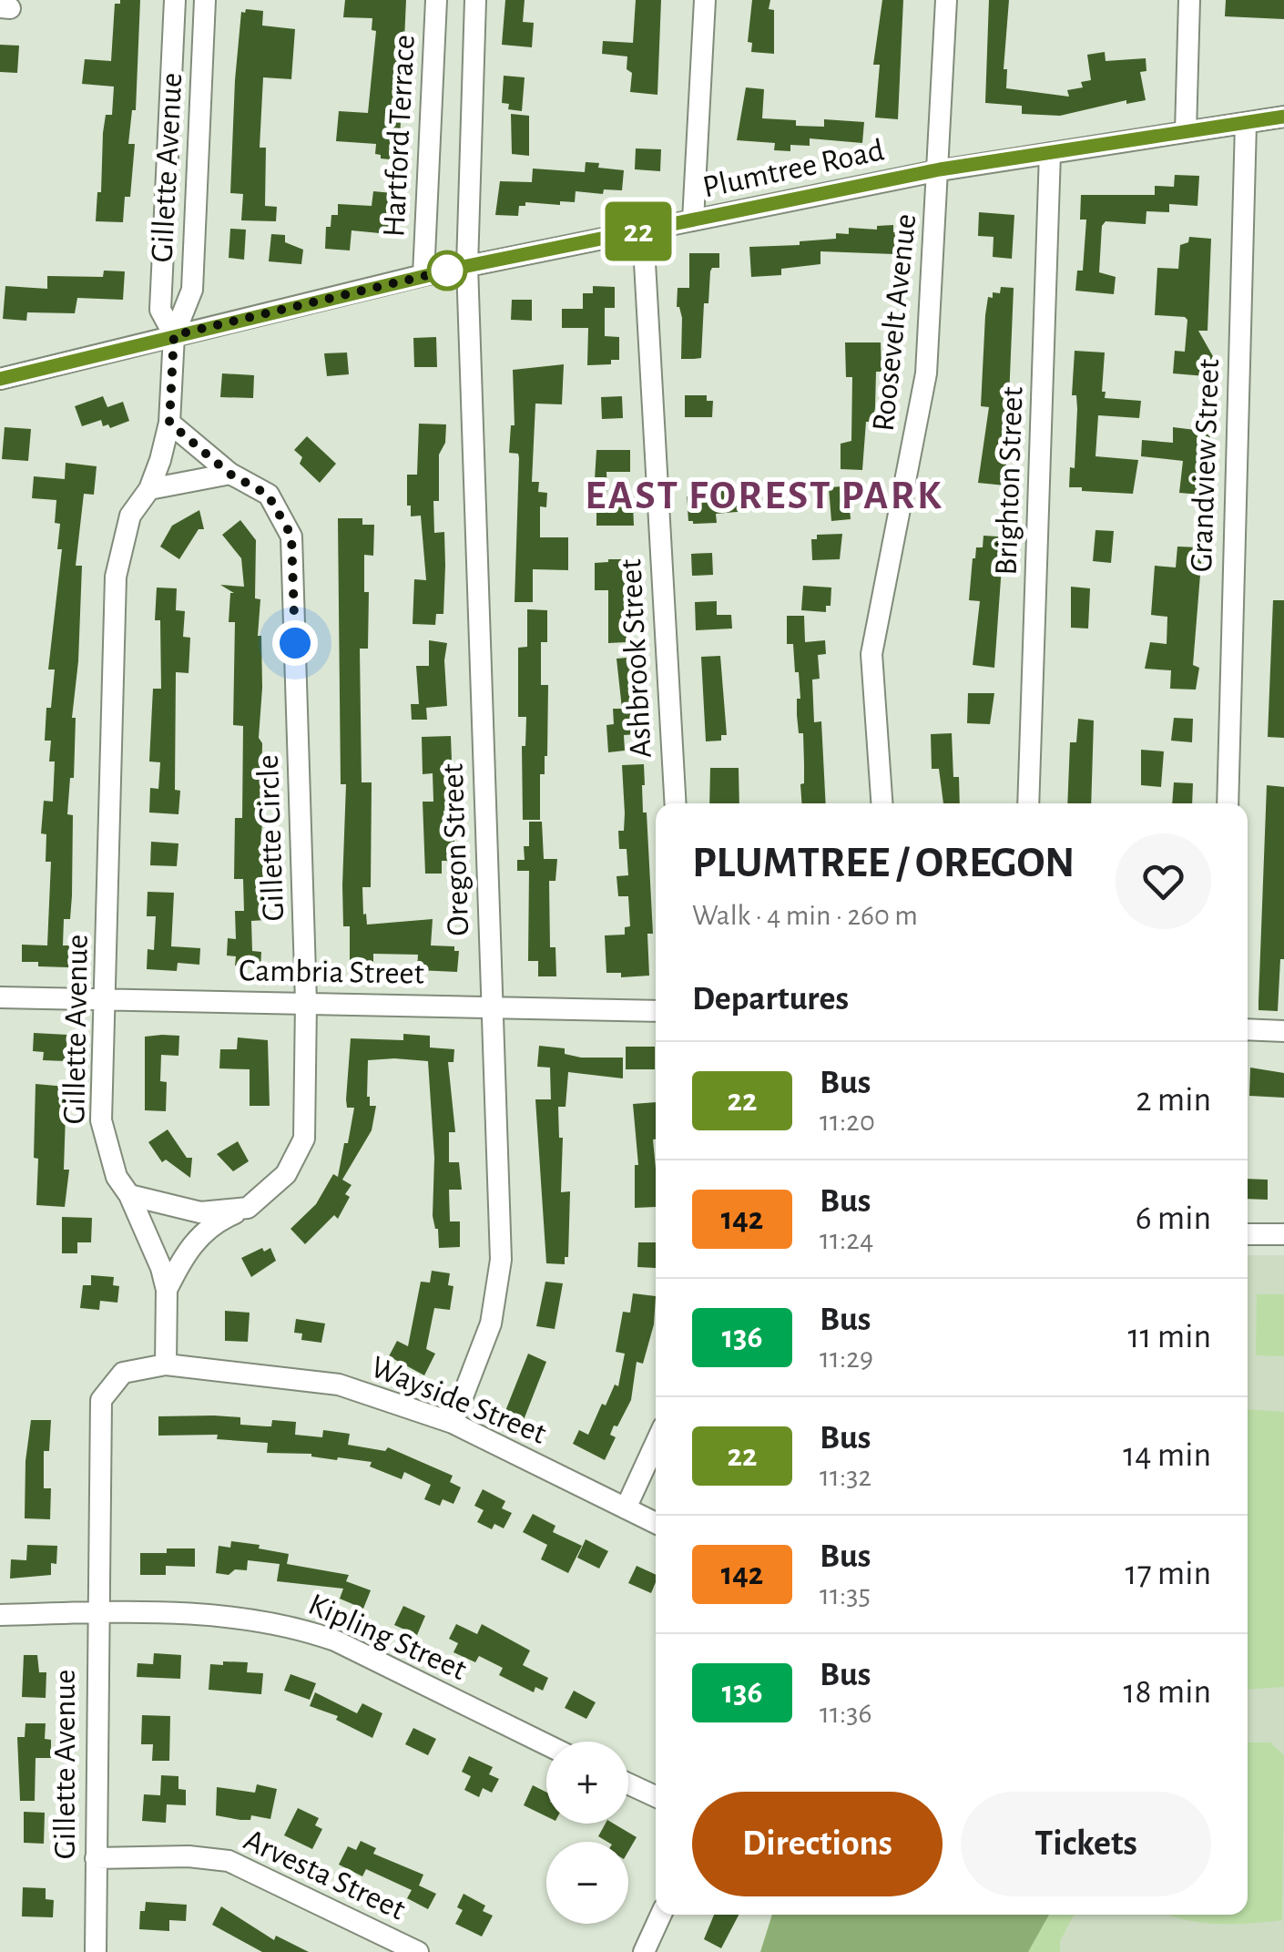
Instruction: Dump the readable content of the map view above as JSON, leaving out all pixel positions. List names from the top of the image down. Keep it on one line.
{"streets":{"street":["Hartford Terrace","Gillette Avenue","Plumtree Road","Roosevelt Avenue","Grandview Street","Brighton Street","Ashbrook Street","Gillette Circle","Oregon Street","Cambria Street","Wayside Street","Kipling Street","Arvesta Street"]},"crossings":[["Hartford Terrace","Plumtree Road"],["Gillette Avenue","Plumtree Road"],["Gillette Avenue","Gillette Circle"],["Gillette Avenue","Cambria Street"],["Gillette Avenue","Wayside Street"],["Gillette Avenue","Kipling Street"],["Gillette Avenue","Arvesta Street"],["Plumtree Road","Roosevelt Avenue"],["Plumtree Road","Grandview Street"],["Plumtree Road","Brighton Street"],["Plumtree Road","Ashbrook Street"],["Plumtree Road","Oregon Street"],["Gillette Circle","Cambria Street"],["Oregon Street","Cambria Street"],["Oregon Street","Wayside Street"]],"districts":["EAST FOREST PARK"],"lines":["bus line 22"],"page":{"on_map":"22","heading":[["PLUMTREE / OREGON","Walk · 4 min · 260 m"],"Departures"],"list":[{"mark":"22","name":"Bus","note":"11:20","value":"2 min"},{"mark":"142","name":"Bus","note":"11:24","value":"6 min"},{"mark":"136","name":"Bus","note":"11:29","value":"11 min"},{"mark":"22","name":"Bus","note":"11:32","value":"14 min"},{"mark":"142","name":"Bus","note":"11:35","value":"17 min"},{"mark":"136","name":"Bus","note":"11:36","value":"18 min"}],"map_buttons":["+","−"],"buttons":["Directions","Tickets"]}}
